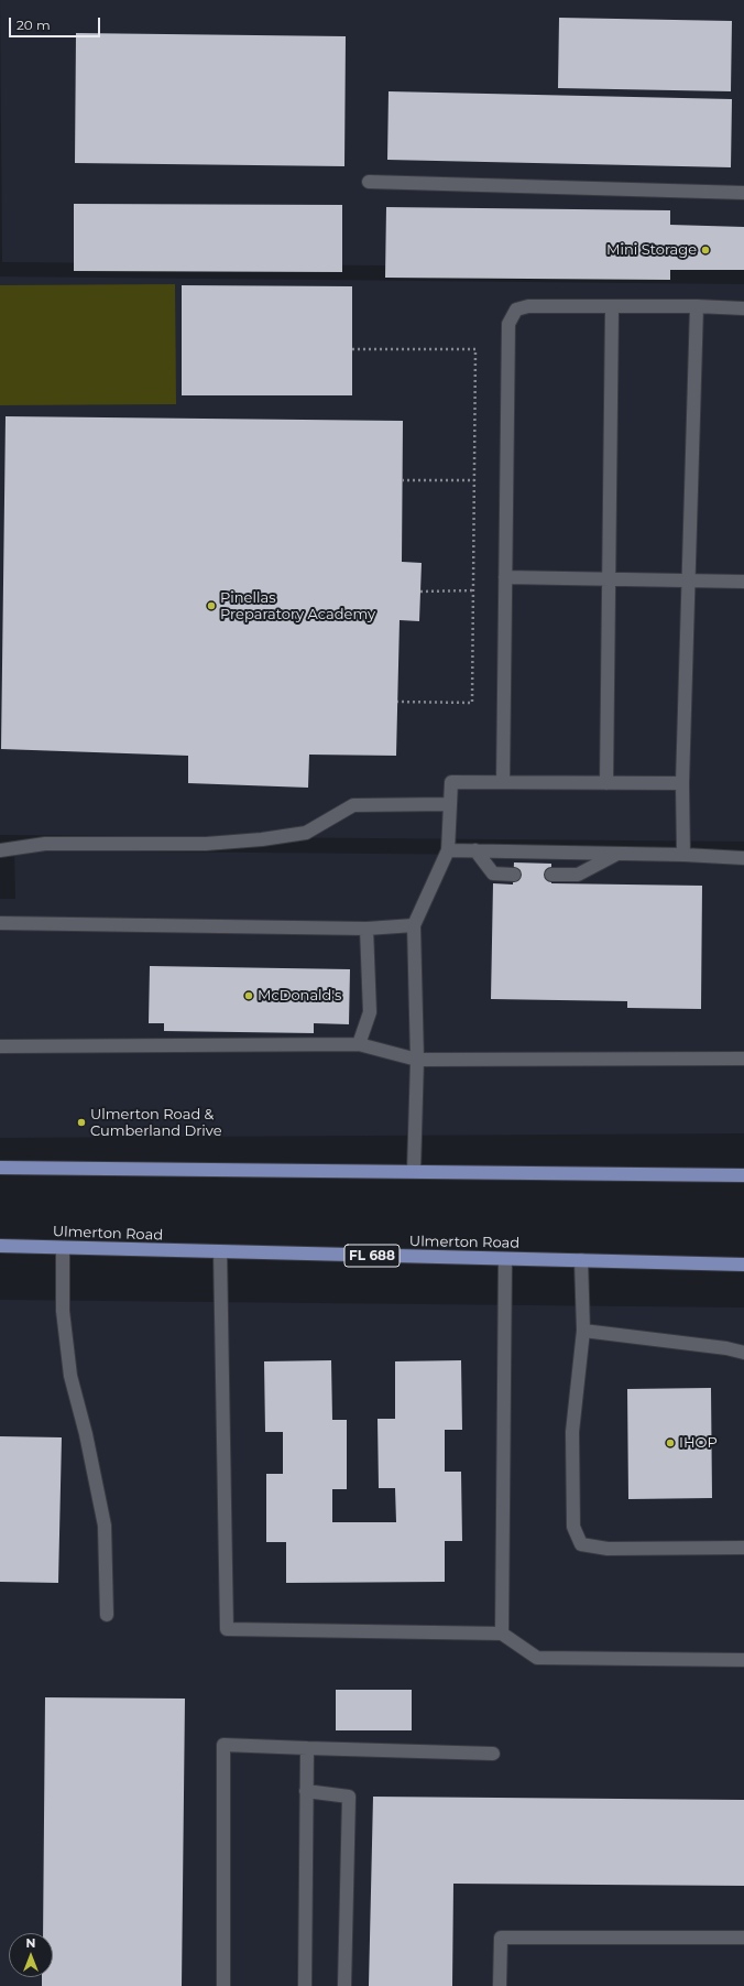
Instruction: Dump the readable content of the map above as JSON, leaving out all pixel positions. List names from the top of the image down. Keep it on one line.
{"streets":{"main road":["Ulmerton Road","FL 688"]},"places":["Mini Storage","Pinellas Preparatory Academy","McDonald's","Ulmerton Road & Cumberland Drive","IHOP"],"scale_bar":"20 m","north":"top"}
